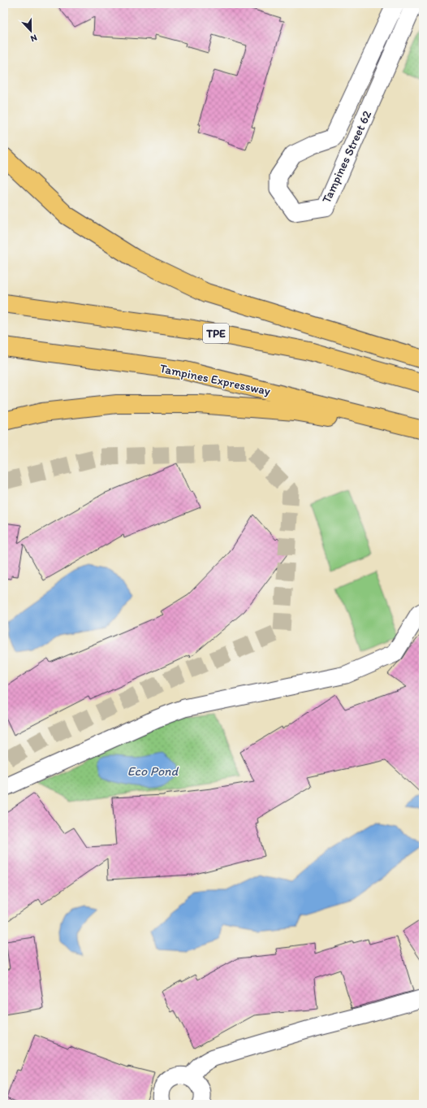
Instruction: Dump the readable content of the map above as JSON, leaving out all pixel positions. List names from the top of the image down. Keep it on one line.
{"streets":{"highway":["TPE","Tampines Expressway"],"street":["Tampines Street 62"]},"water":["Eco Pond"],"north":"bottom"}
